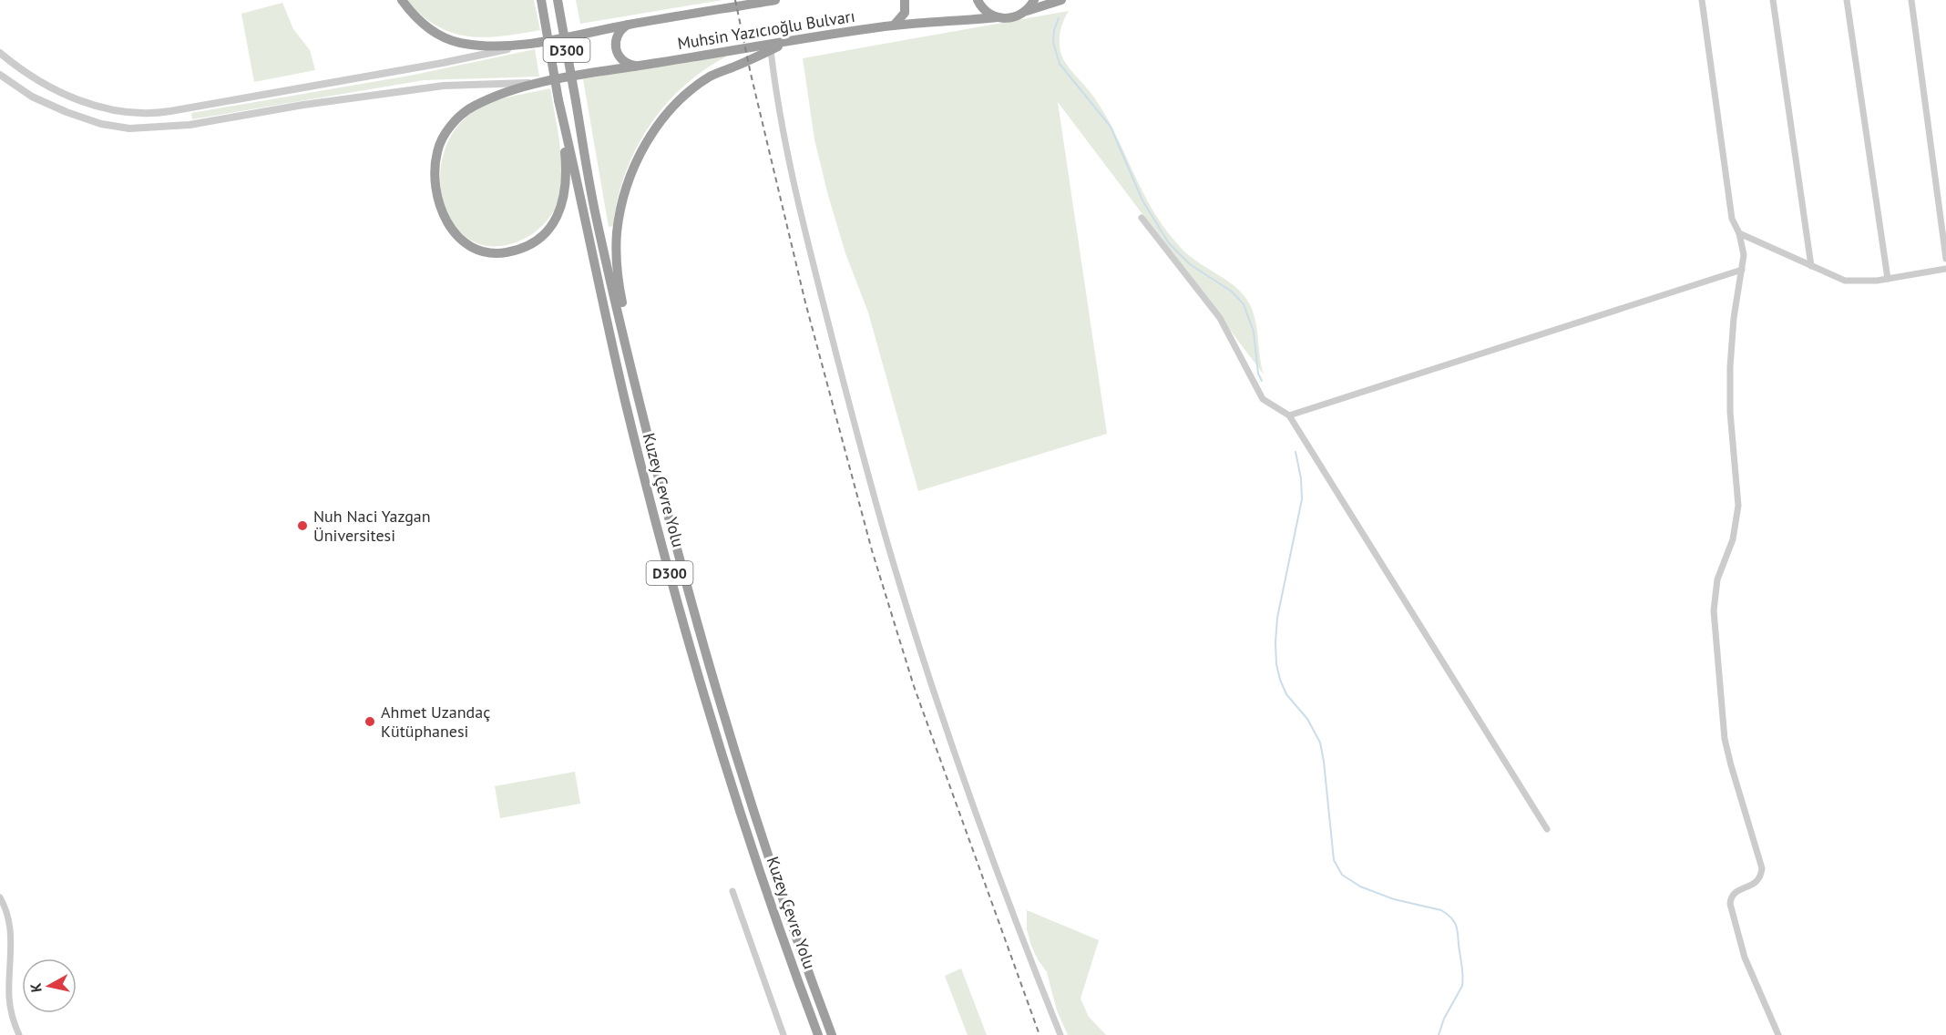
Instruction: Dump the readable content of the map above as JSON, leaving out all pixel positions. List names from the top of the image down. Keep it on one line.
{"streets":{"highway":["Muhsin Yazıcıoğlu Bulvarı","D300","Kuzey Çevre Yolu"]},"crossings":[["Muhsin Yazıcıoğlu Bulvarı","D300"],["Muhsin Yazıcıoğlu Bulvarı","Kuzey Çevre Yolu"],["D300","Kuzey Çevre Yolu"]],"places":["Nuh Naci Yazgan Üniversitesi","Ahmet Uzandaç Kütüphanesi"],"north":"left"}
